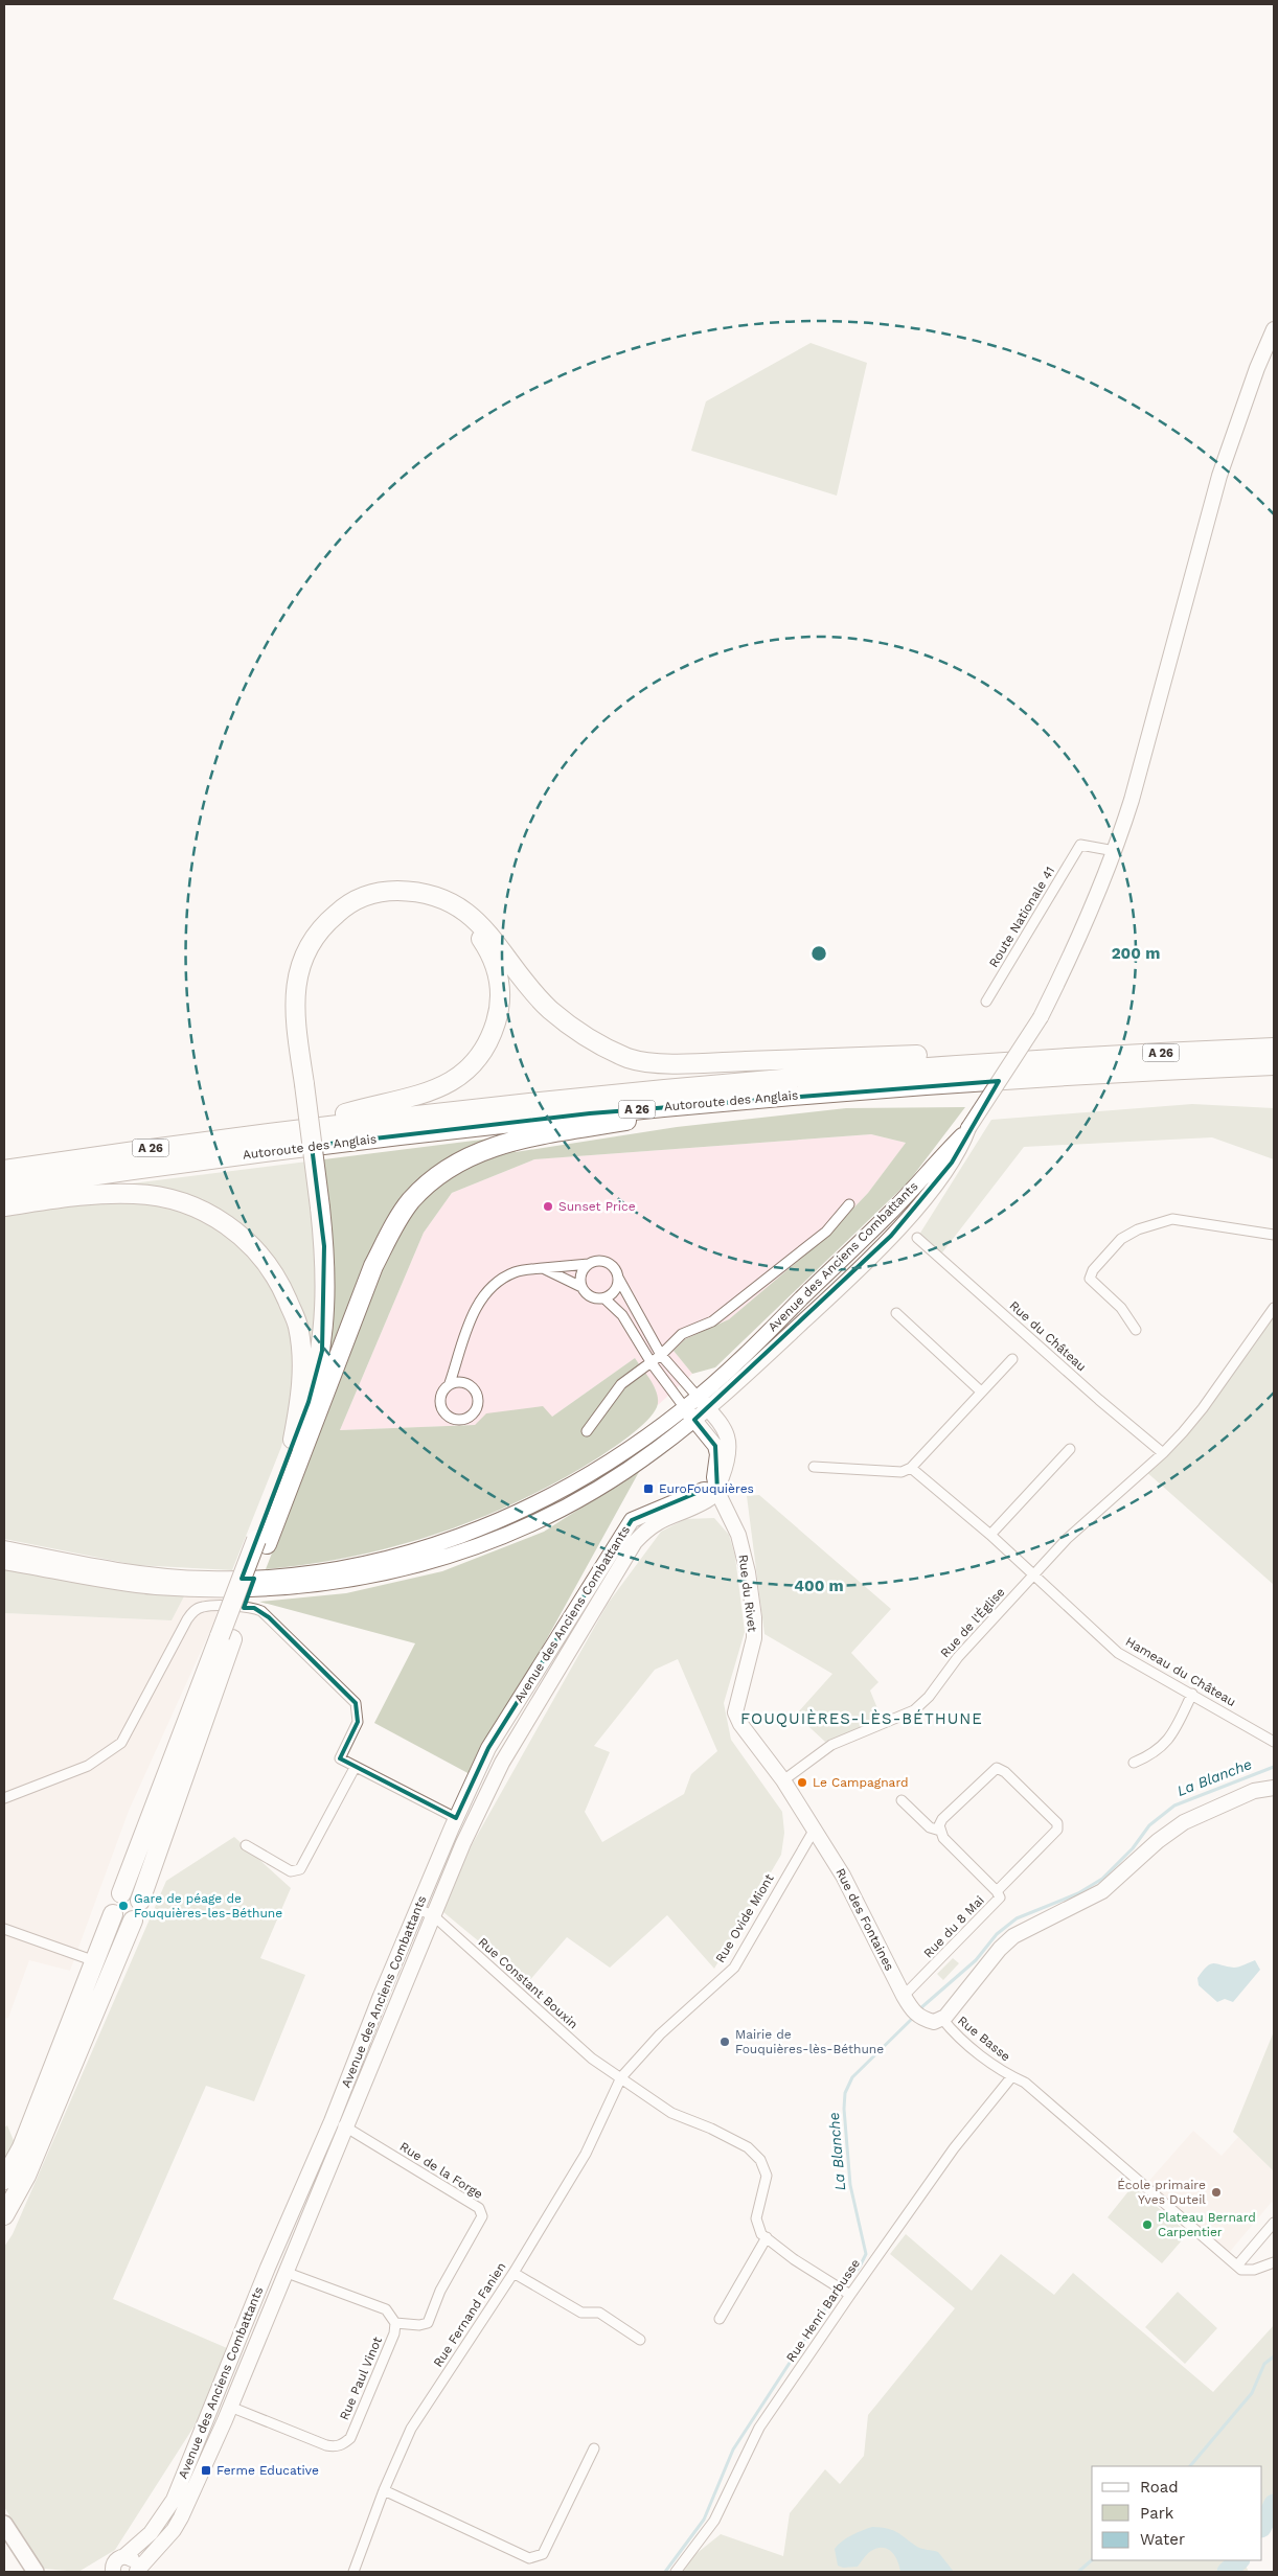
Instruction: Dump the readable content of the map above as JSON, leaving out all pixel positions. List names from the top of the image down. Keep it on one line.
{"streets":{"highway":["A 26","Autoroute des Anglais"],"street":["Route Nationale 41","Avenue des Anciens Combattants","Rue du Château","Rue du Rivet","Rue de l'Église","Hameau du Château","Rue Ovide Miont","Rue des Fontaines","Rue du 8 Mai","Rue Constant Bouxin","Rue Basse","Rue de la Forge","Rue Henri Barbusse","Rue Fernand Fanien","Rue Paul Vinot"]},"crossings":[["Avenue des Anciens Combattants","Rue du Rivet"],["Avenue des Anciens Combattants","Rue Constant Bouxin"],["Avenue des Anciens Combattants","Rue de la Forge"],["Avenue des Anciens Combattants","Rue Paul Vinot"],["Rue du Château","Rue de l'Église"],["Rue du Rivet","Rue de l'Église"],["Rue du Rivet","Rue Ovide Miont"],["Rue du Rivet","Rue des Fontaines"],["Rue de l'Église","Hameau du Château"],["Rue Ovide Miont","Rue des Fontaines"],["Rue Ovide Miont","Rue Constant Bouxin"],["Rue Ovide Miont","Rue Fernand Fanien"],["Rue des Fontaines","Rue du 8 Mai"],["Rue des Fontaines","Rue Basse"],["Rue Constant Bouxin","Rue Fernand Fanien"],["Rue Basse","Rue Henri Barbusse"],["Rue de la Forge","Rue Paul Vinot"]],"districts":["FOUQUIÈRES-LÈS-BÉTHUNE"],"water":["La Blanche"],"places":{"other":["Sunset Price","Le Campagnard","Gare de péage de Fouquières-les-Béthune","Mairie de Fouquières-lès-Béthune","École primaire Yves Duteil","Plateau Bernard Carpentier"],"transit":["EuroFouquières","Ferme Educative"]},"legend":["Road","Park","Water"],"rings":["200 m","400 m"]}
